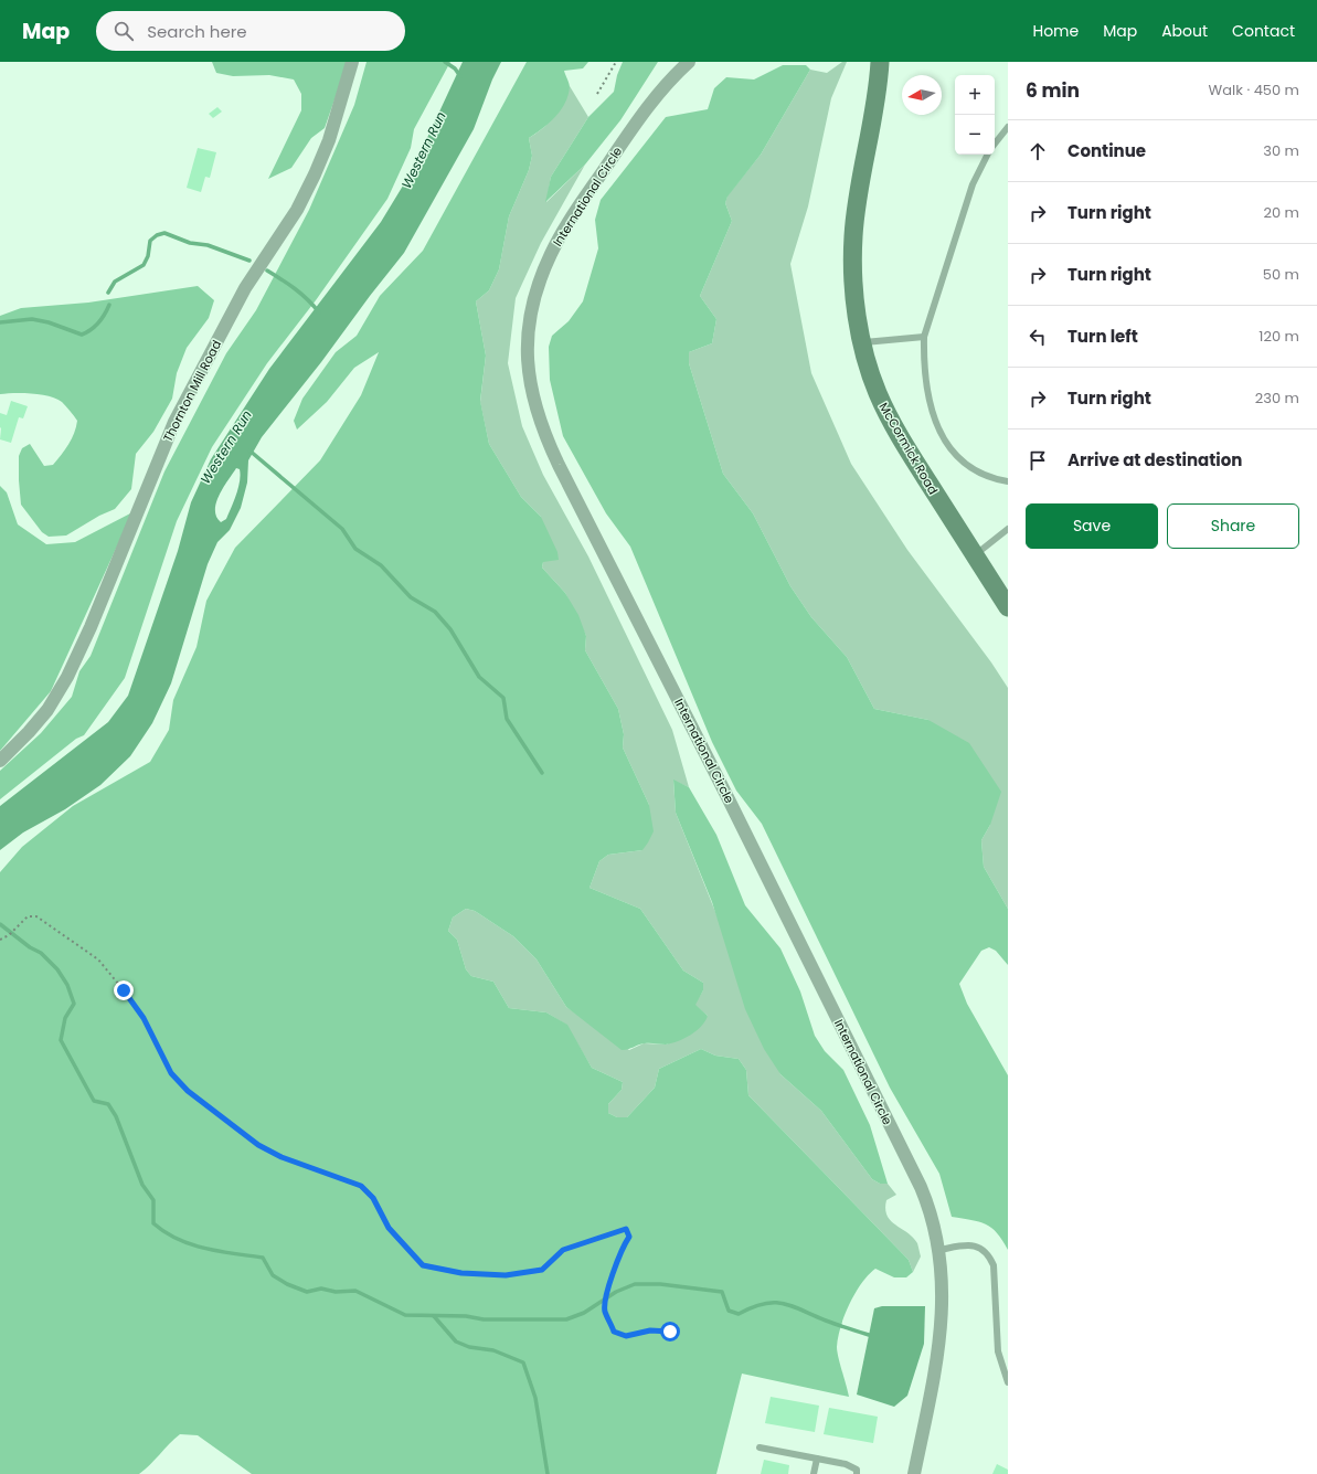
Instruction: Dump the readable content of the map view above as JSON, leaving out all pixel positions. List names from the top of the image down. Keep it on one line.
{"streets":{"main road":["McCormick Road"],"street":["International Circle","Thornton Mill Road"]},"water":["Western Run"],"north":"left","page":{"header":"Map","search":"Search here","nav":["Home","Map","About","Contact"],"heading":["6 min","Walk · 450 m"],"map_buttons":["+","−"],"list":[["Continue","30 m"],["Turn right","20 m"],["Turn right","50 m"],["Turn left","120 m"],["Turn right","230 m"],"Arrive at destination"],"buttons":["Save","Share"]}}
